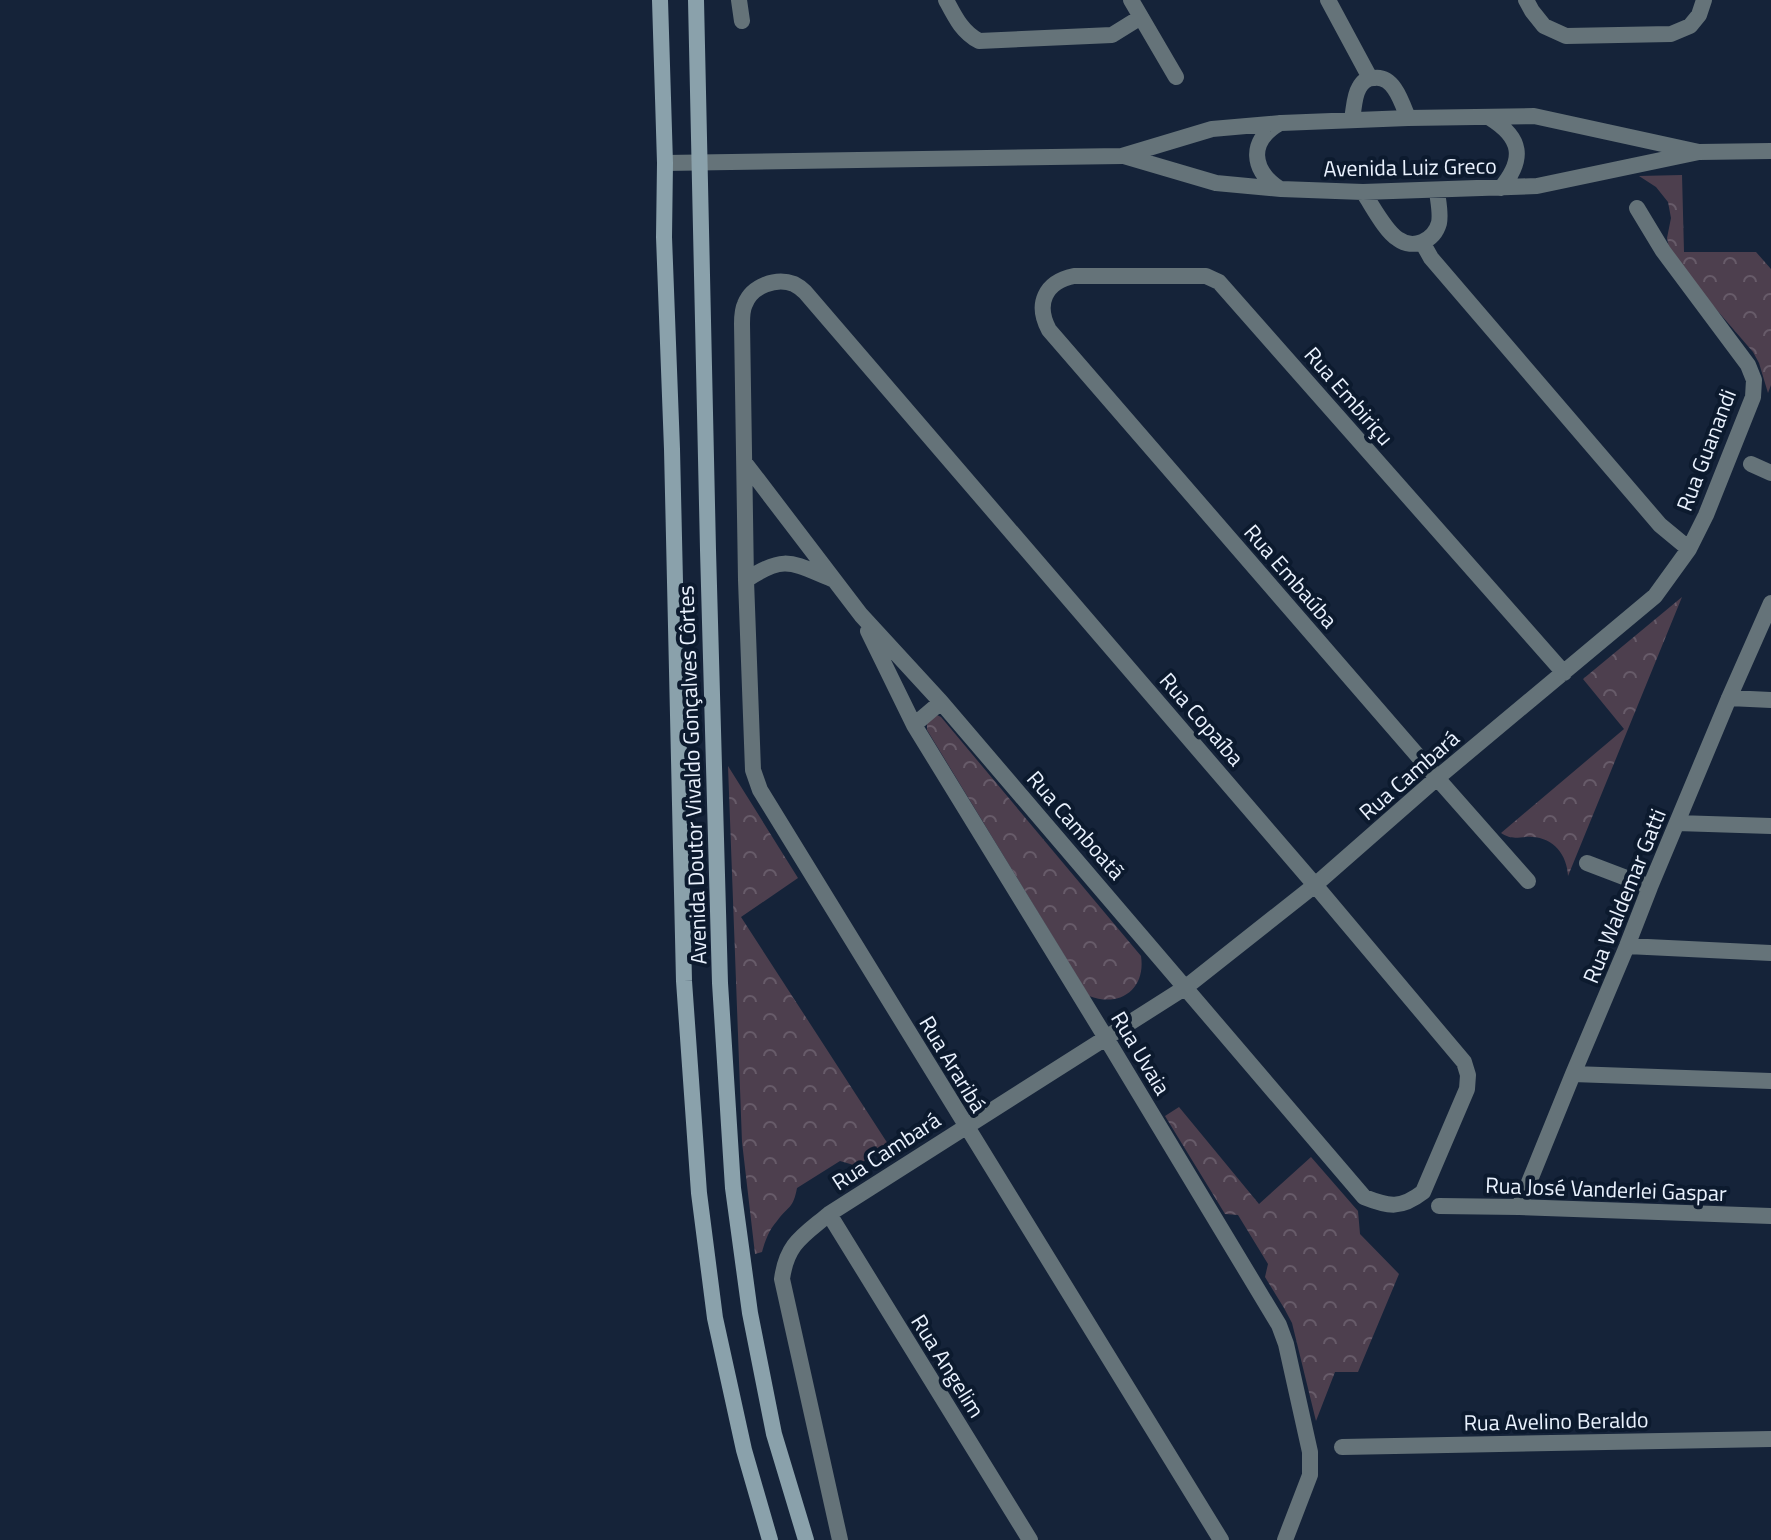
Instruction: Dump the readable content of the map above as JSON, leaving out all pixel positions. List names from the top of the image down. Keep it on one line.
{"streets":{"main road":["Avenida Doutor Vivaldo Gonçalves Côrtes"],"street":["Avenida Luiz Greco","Rua Embiriçu","Rua Guanandi","Rua Embaúba","Rua Copaíba","Rua Cambará","Rua Camboatã","Rua Waldemar Gatti","Rua Uvaia","Rua Araribá","Rua José Vanderlei Gaspar","Rua Angelim","Rua Avelino Beraldo"]},"crossings":[["Avenida Luiz Greco","Avenida Doutor Vivaldo Gonçalves Côrtes"],["Rua Embiriçu","Rua Embaúba"],["Rua Embiriçu","Rua Cambará"],["Rua Guanandi","Rua Cambará"],["Rua Embaúba","Rua Cambará"],["Rua Copaíba","Rua Cambará"],["Rua Copaíba","Rua Camboatã"],["Rua Copaíba","Rua Araribá"],["Rua Cambará","Rua Camboatã"],["Rua Cambará","Rua Uvaia"],["Rua Cambará","Rua Araribá"],["Rua Cambará","Rua Angelim"],["Rua Camboatã","Rua Uvaia"],["Rua Camboatã","Rua Araribá"],["Rua Waldemar Gatti","Rua José Vanderlei Gaspar"]]}
